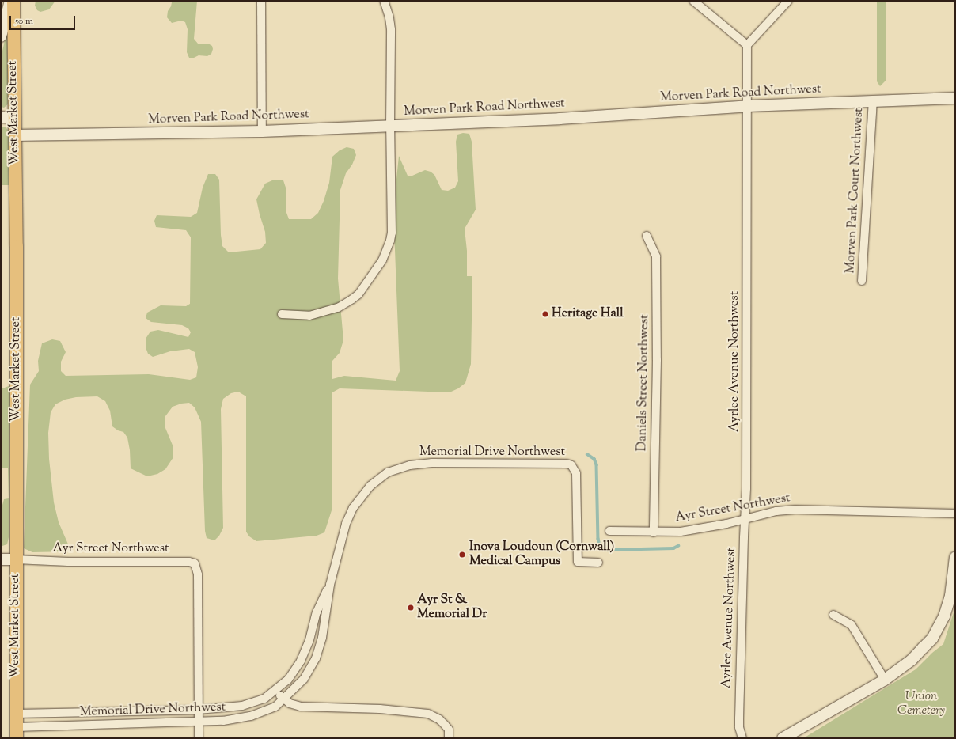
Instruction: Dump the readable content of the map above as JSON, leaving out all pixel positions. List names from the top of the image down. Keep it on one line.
{"streets":{"main road":["West Market Street"],"street":["Morven Park Road Northwest","Morven Park Court Northwest","Ayrlee Avenue Northwest","Daniels Street Northwest","Memorial Drive Northwest","Ayr Street Northwest"]},"crossings":[["Morven Park Road Northwest","West Market Street"],["Morven Park Road Northwest","Morven Park Court Northwest"],["Morven Park Road Northwest","Ayrlee Avenue Northwest"],["West Market Street","Memorial Drive Northwest"],["West Market Street","Ayr Street Northwest"],["Ayrlee Avenue Northwest","Ayr Street Northwest"],["Daniels Street Northwest","Ayr Street Northwest"],["Memorial Drive Northwest","Ayr Street Northwest"]],"parks":["Union Cemetery"],"places":["Heritage Hall","Inova Loudoun (Cornwall) Medical Campus","Ayr St & Memorial Dr"],"scale_bar":"50 m"}
